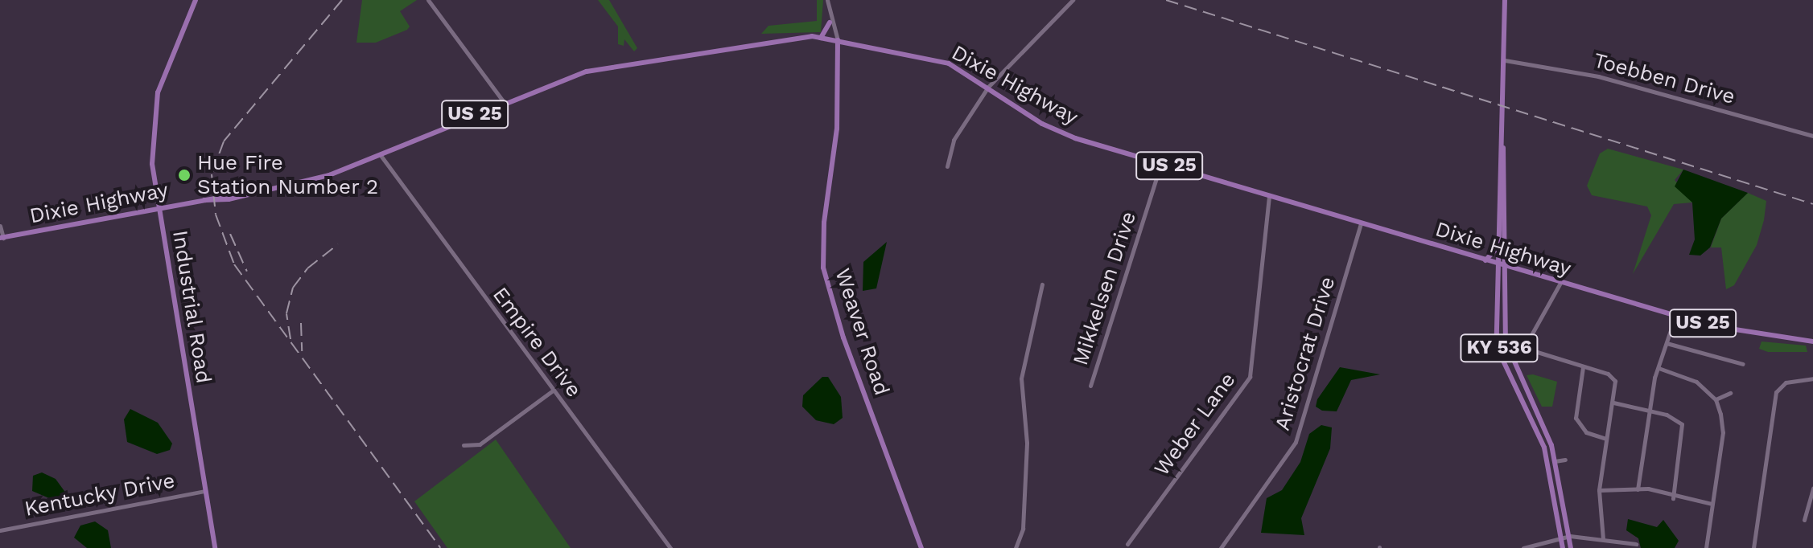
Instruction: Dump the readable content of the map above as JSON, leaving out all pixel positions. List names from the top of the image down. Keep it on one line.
{"streets":{"main road":["Dixie Highway","US 25","Industrial Road","Weaver Road","KY 536"],"street":["Toebben Drive","Mikkelsen Drive","Empire Drive","Aristocrat Drive","Weber Lane","Kentucky Drive"]},"crossings":[["Toebben Drive","KY 536"],["Dixie Highway","Mikkelsen Drive"],["Dixie Highway","Industrial Road"],["Dixie Highway","Weaver Road"],["Dixie Highway","Empire Drive"],["Dixie Highway","KY 536"],["Dixie Highway","Aristocrat Drive"],["Dixie Highway","Weber Lane"],["Industrial Road","Kentucky Drive"]],"places":["Hue Fire Station Number 2"]}
